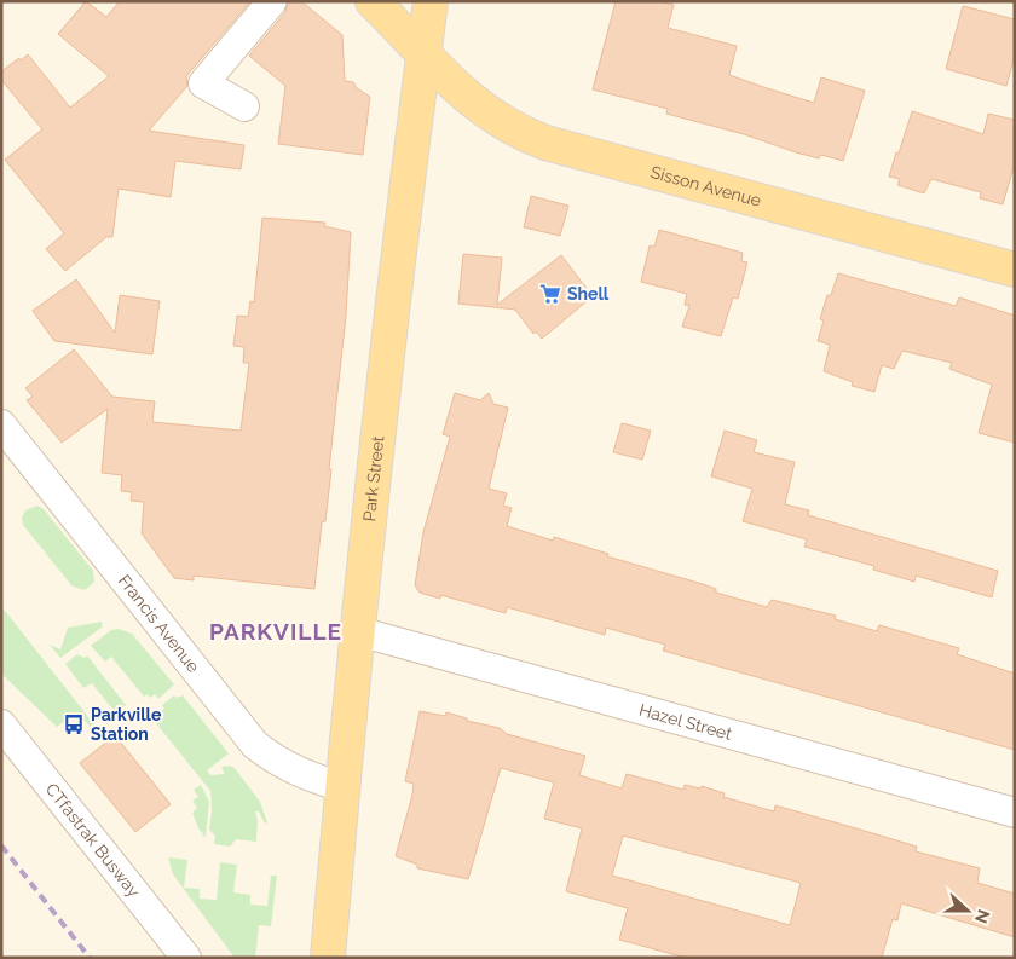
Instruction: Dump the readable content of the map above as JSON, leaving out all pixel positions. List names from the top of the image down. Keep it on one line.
{"streets":{"main road":["Sisson Avenue","Park Street"],"street":["Francis Avenue","Hazel Street","CTfastrak Busway"]},"crossings":[["Sisson Avenue","Park Street"],["Park Street","Francis Avenue"],["Park Street","Hazel Street"]],"districts":["PARKVILLE"],"places":{"supermarket":["Shell"],"bus stop":["Parkville Station"]},"north":"right"}
